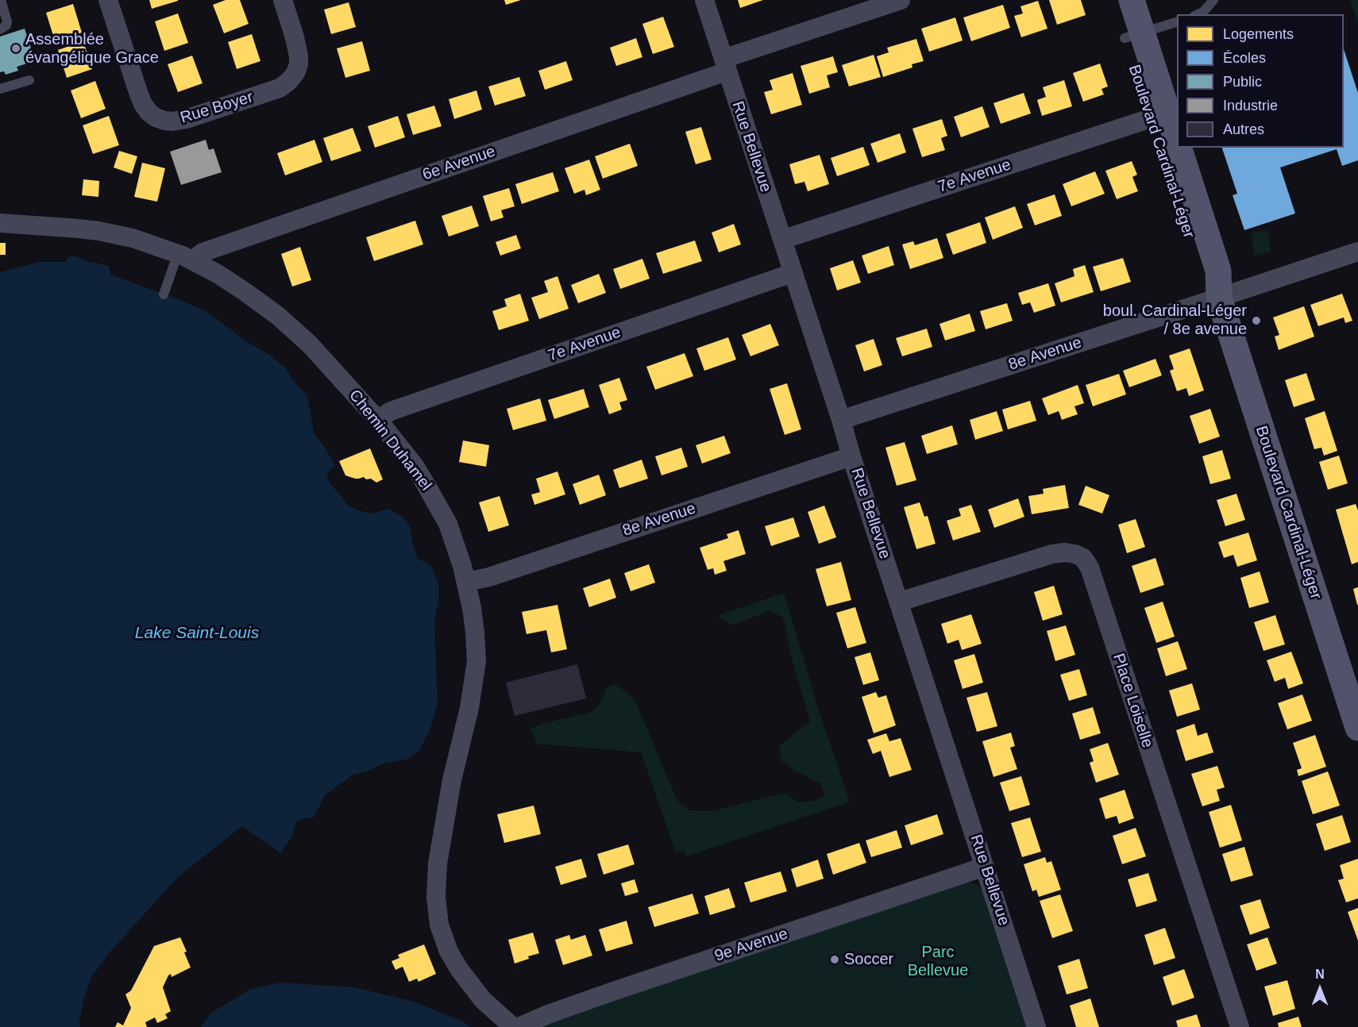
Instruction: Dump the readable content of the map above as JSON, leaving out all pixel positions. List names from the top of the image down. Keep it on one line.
{"streets":{"street":["Rue Boyer","Rue Bellevue","Boulevard Cardinal-Léger","6e Avenue","7e Avenue","8e Avenue","Chemin Duhamel","Place Loiselle","9e Avenue"]},"crossings":[["Rue Bellevue","6e Avenue"],["Rue Bellevue","7e Avenue"],["Rue Bellevue","8e Avenue"],["Rue Bellevue","Place Loiselle"],["Rue Bellevue","9e Avenue"],["Boulevard Cardinal-Léger","7e Avenue"],["Boulevard Cardinal-Léger","8e Avenue"],["6e Avenue","Chemin Duhamel"],["7e Avenue","Chemin Duhamel"],["8e Avenue","Chemin Duhamel"]],"water":["Lake Saint-Louis"],"parks":["Parc Bellevue"],"places":["Assemblée évangélique Grace","boul. Cardinal-Léger / 8e avenue","Soccer"],"legend":["Logements","Écoles","Public","Industrie","Autres"],"north":"top"}
